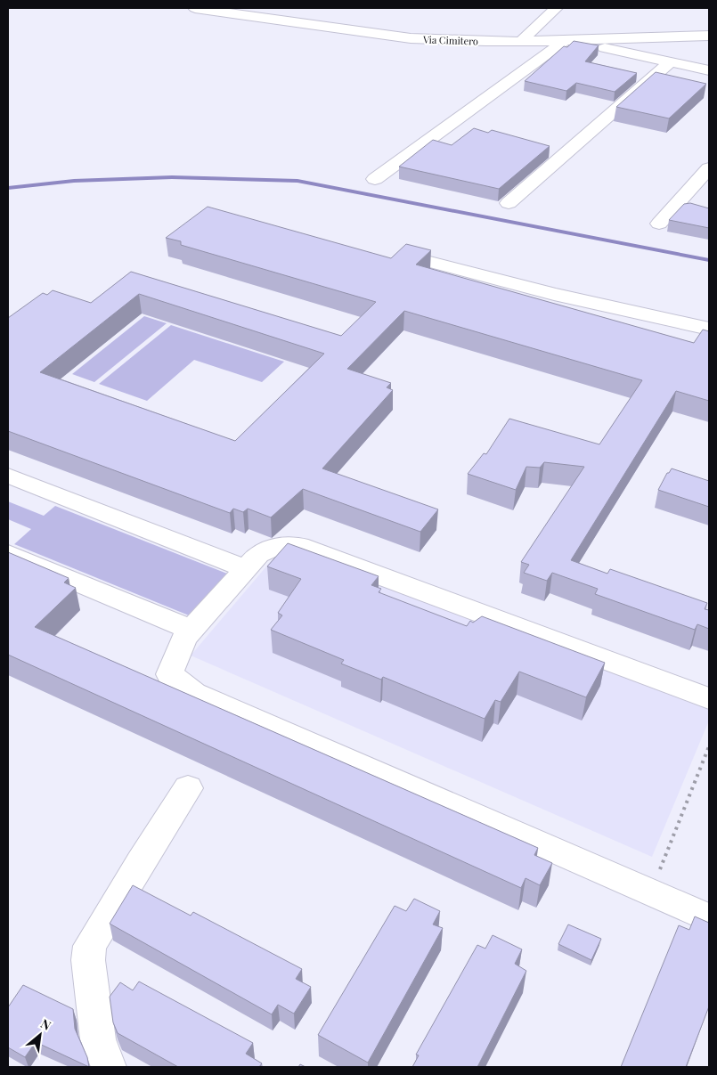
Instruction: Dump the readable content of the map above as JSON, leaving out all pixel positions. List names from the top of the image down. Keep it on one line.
{"streets":{"street":["Via Cimitero"]},"north":"top right"}
